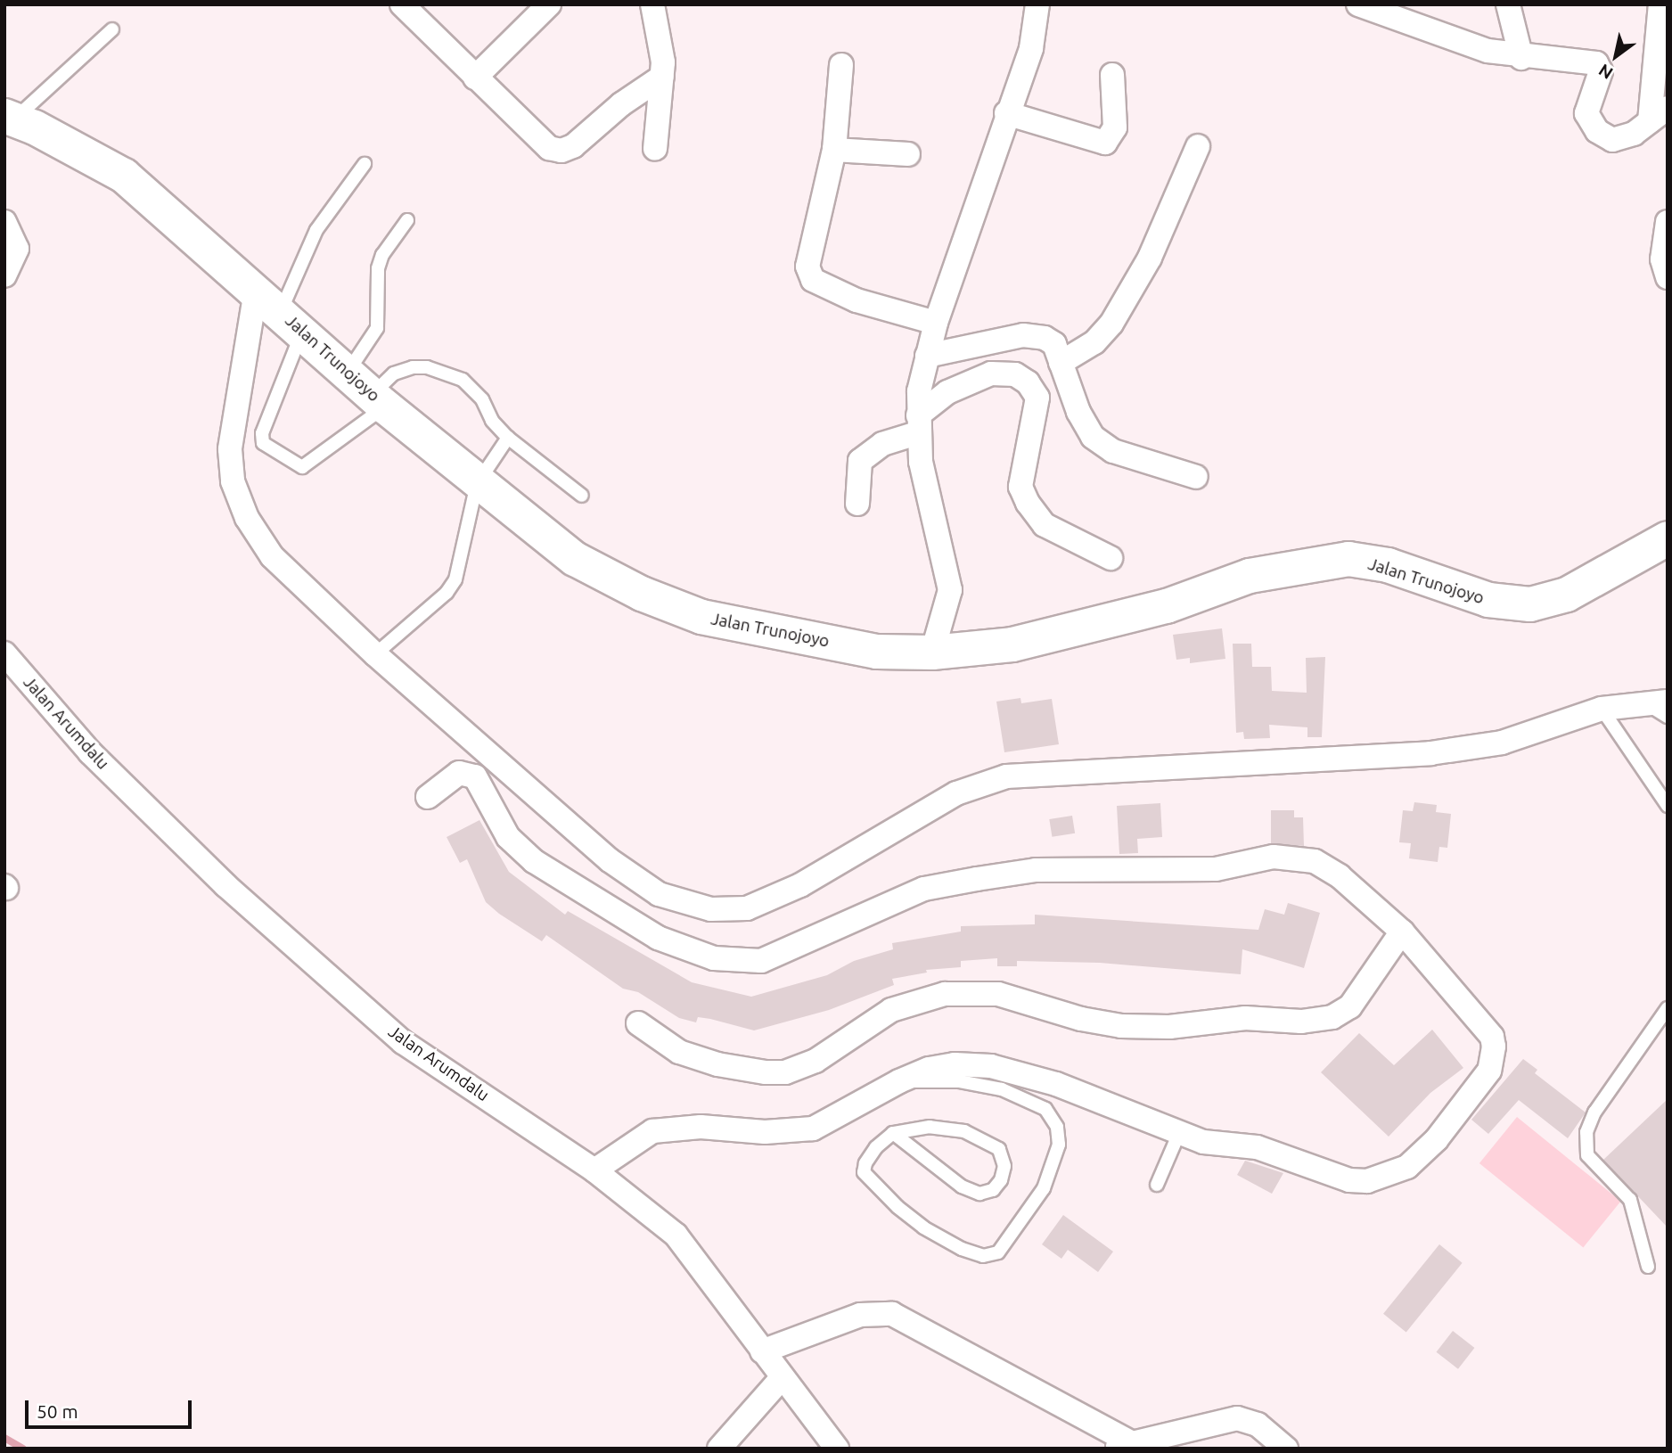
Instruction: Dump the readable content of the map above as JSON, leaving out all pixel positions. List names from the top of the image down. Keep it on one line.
{"streets":{"main road":["Jalan Trunojoyo"],"street":["Jalan Arumdalu"]},"scale_bar":"50 m","north":"bottom left"}
